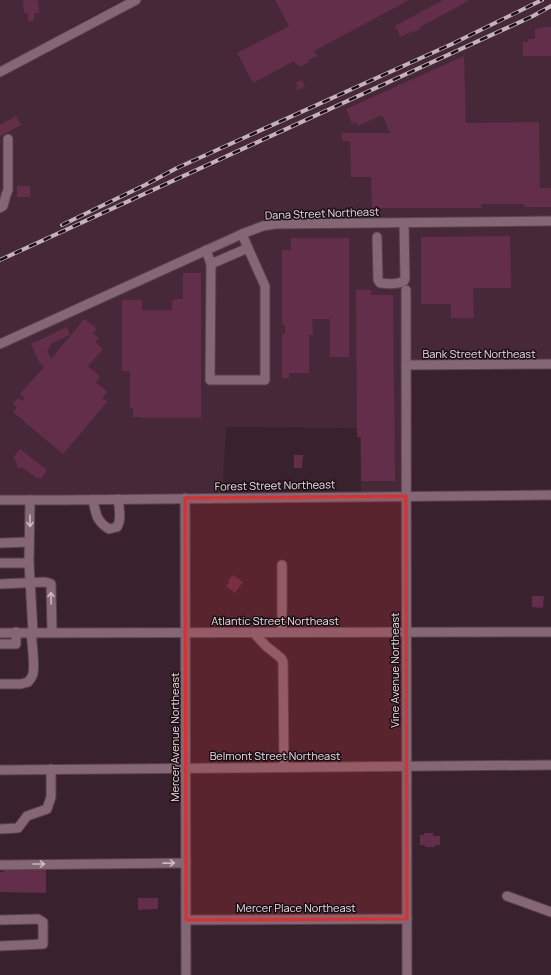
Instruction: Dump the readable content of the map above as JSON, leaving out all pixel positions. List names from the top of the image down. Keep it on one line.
{"streets":{"street":["Dana Street Northeast","Bank Street Northeast","Forest Street Northeast","Atlantic Street Northeast","Vine Avenue Northeast","Mercer Avenue Northeast","Belmont Street Northeast","Mercer Place Northeast"]},"crossings":[["Bank Street Northeast","Vine Avenue Northeast"],["Forest Street Northeast","Vine Avenue Northeast"],["Forest Street Northeast","Mercer Avenue Northeast"],["Atlantic Street Northeast","Vine Avenue Northeast"],["Atlantic Street Northeast","Mercer Avenue Northeast"],["Vine Avenue Northeast","Belmont Street Northeast"],["Vine Avenue Northeast","Mercer Place Northeast"],["Mercer Avenue Northeast","Belmont Street Northeast"],["Mercer Avenue Northeast","Mercer Place Northeast"]]}
